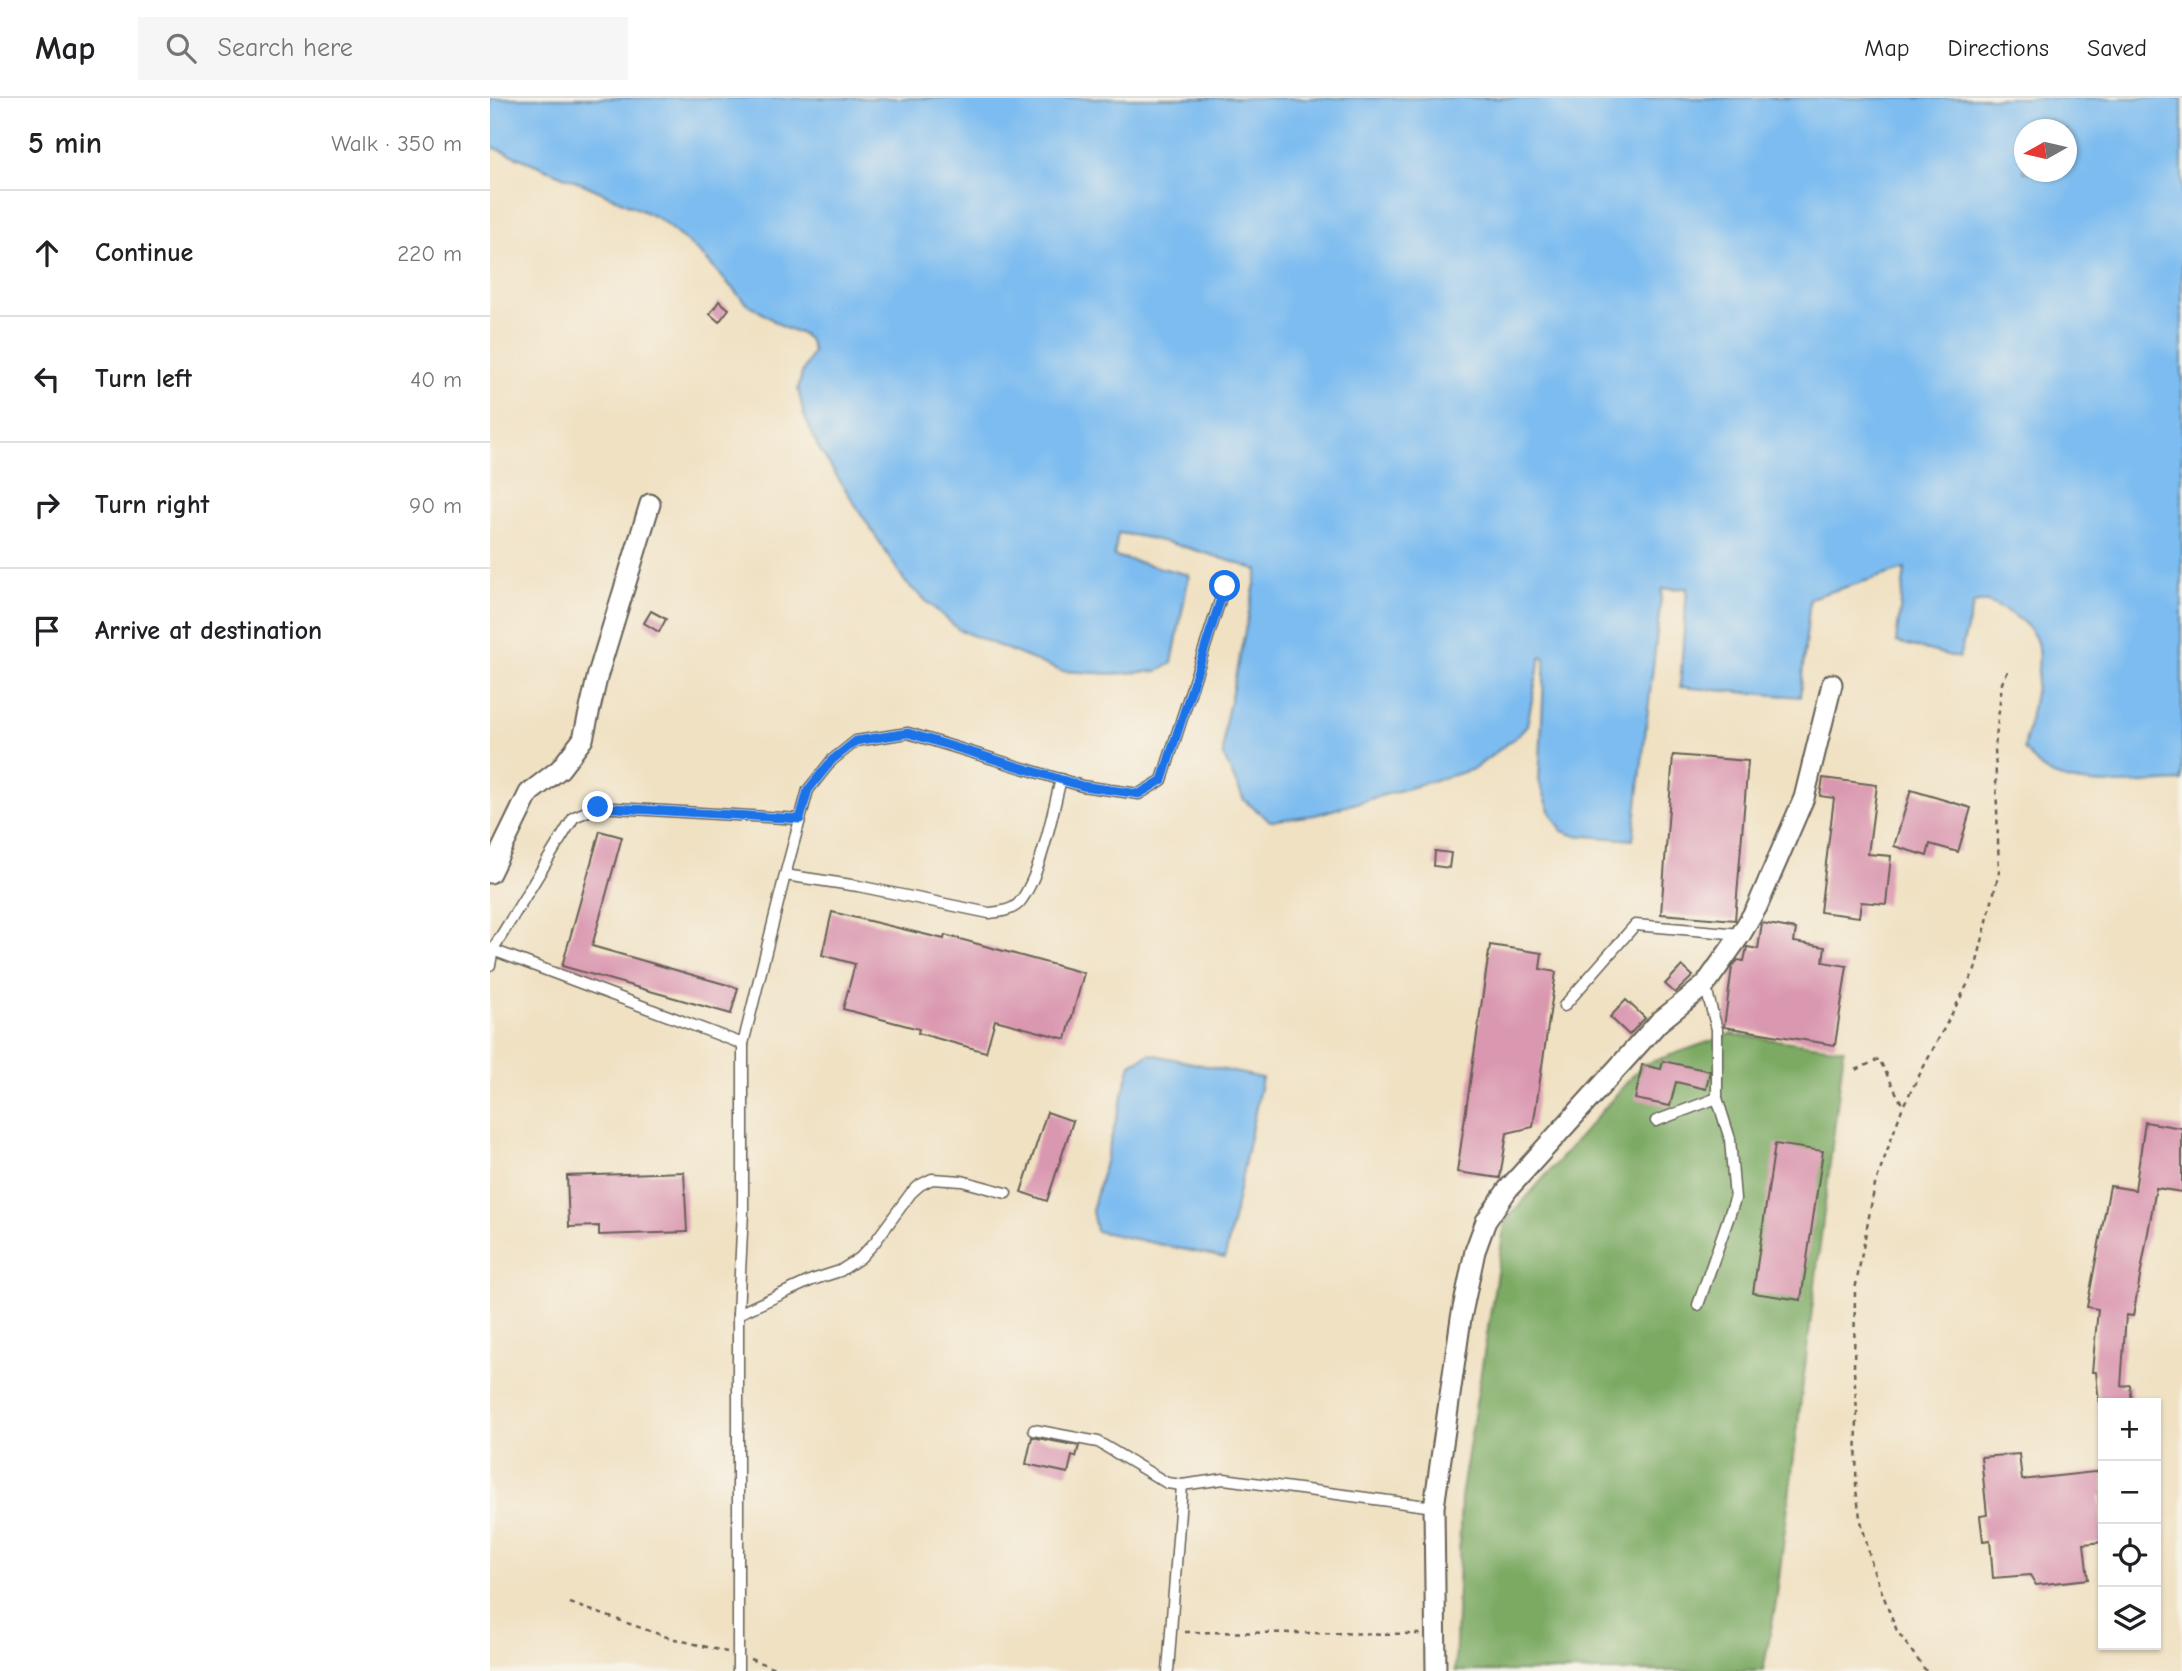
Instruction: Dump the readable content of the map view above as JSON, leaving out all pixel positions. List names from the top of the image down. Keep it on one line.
{"north":"left","page":{"header":"Map","search":"Search here","nav":["Map","Directions","Saved"],"heading":["5 min","Walk · 350 m"],"list":[["Continue","220 m"],["Turn left","40 m"],["Turn right","90 m"],"Arrive at destination"],"map_buttons":["+","−"]}}
